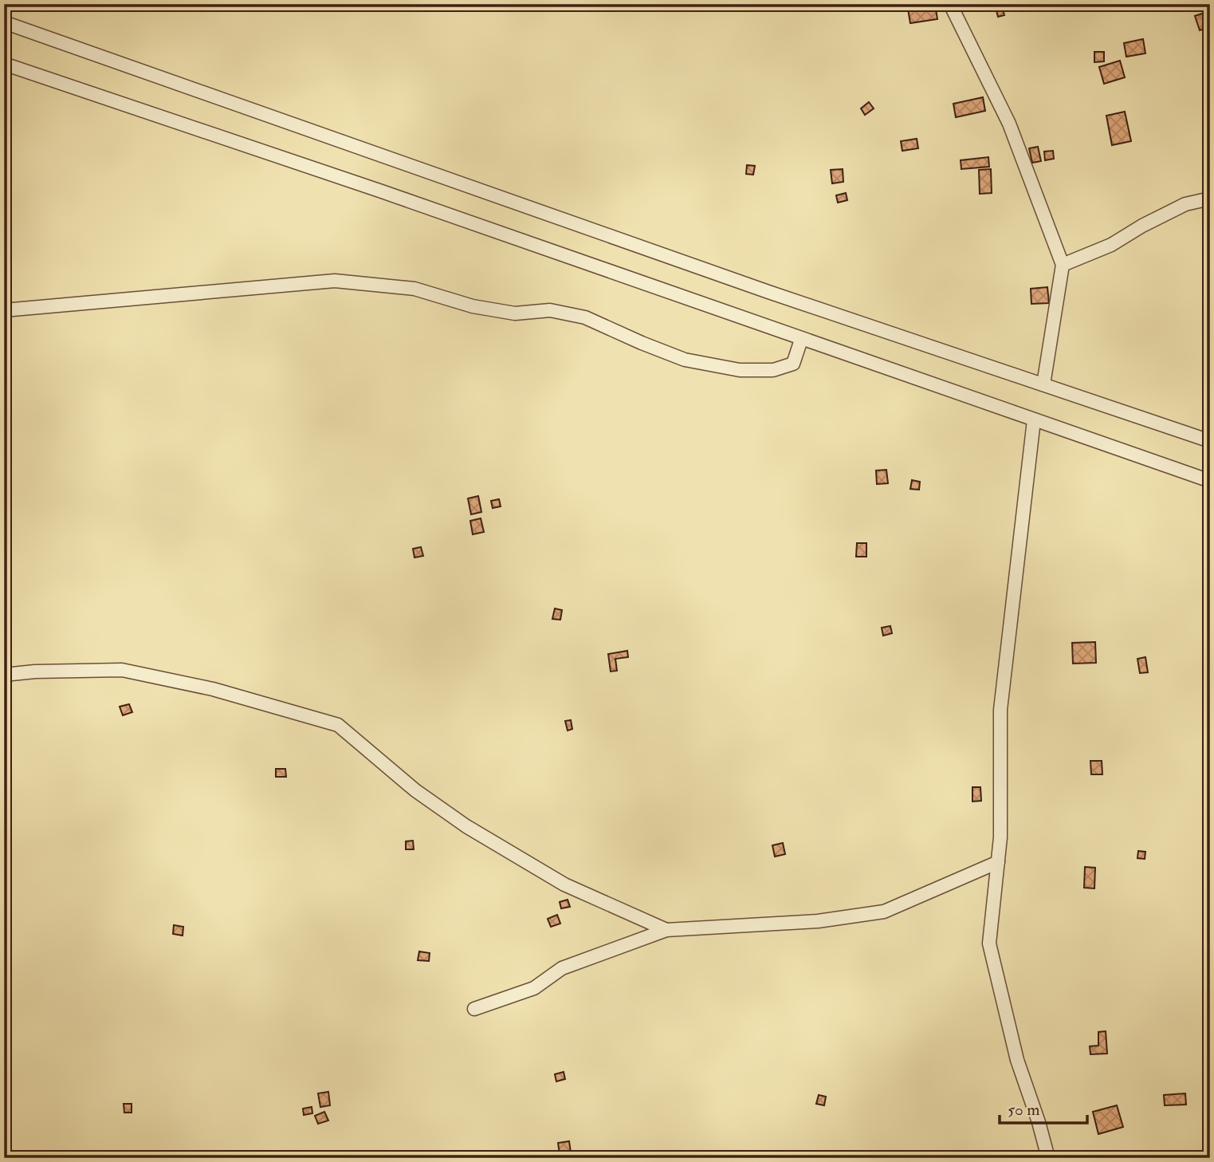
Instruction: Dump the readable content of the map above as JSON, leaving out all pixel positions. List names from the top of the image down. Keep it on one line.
{"scale_bar":"50 m"}
